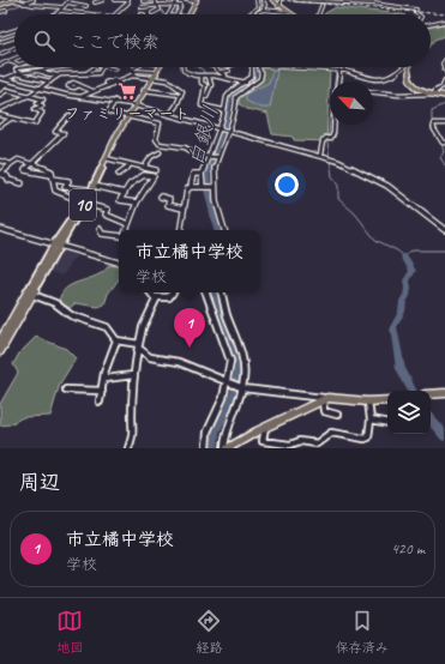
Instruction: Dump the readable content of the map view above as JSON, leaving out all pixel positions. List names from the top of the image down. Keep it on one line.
{"streets":{"main road":["10"]},"water":["白銀川"],"places":{"supermarket":["ファミリーマート"]},"north":"top left","page":{"search":"ここで検索","popup":["市立橘中学校","学校"],"pins":"1","heading":"周辺","list":[{"mark":"1","name":"市立橘中学校","note":"学校","value":"420 m"}],"nav":["地図","経路","保存済み"]}}
